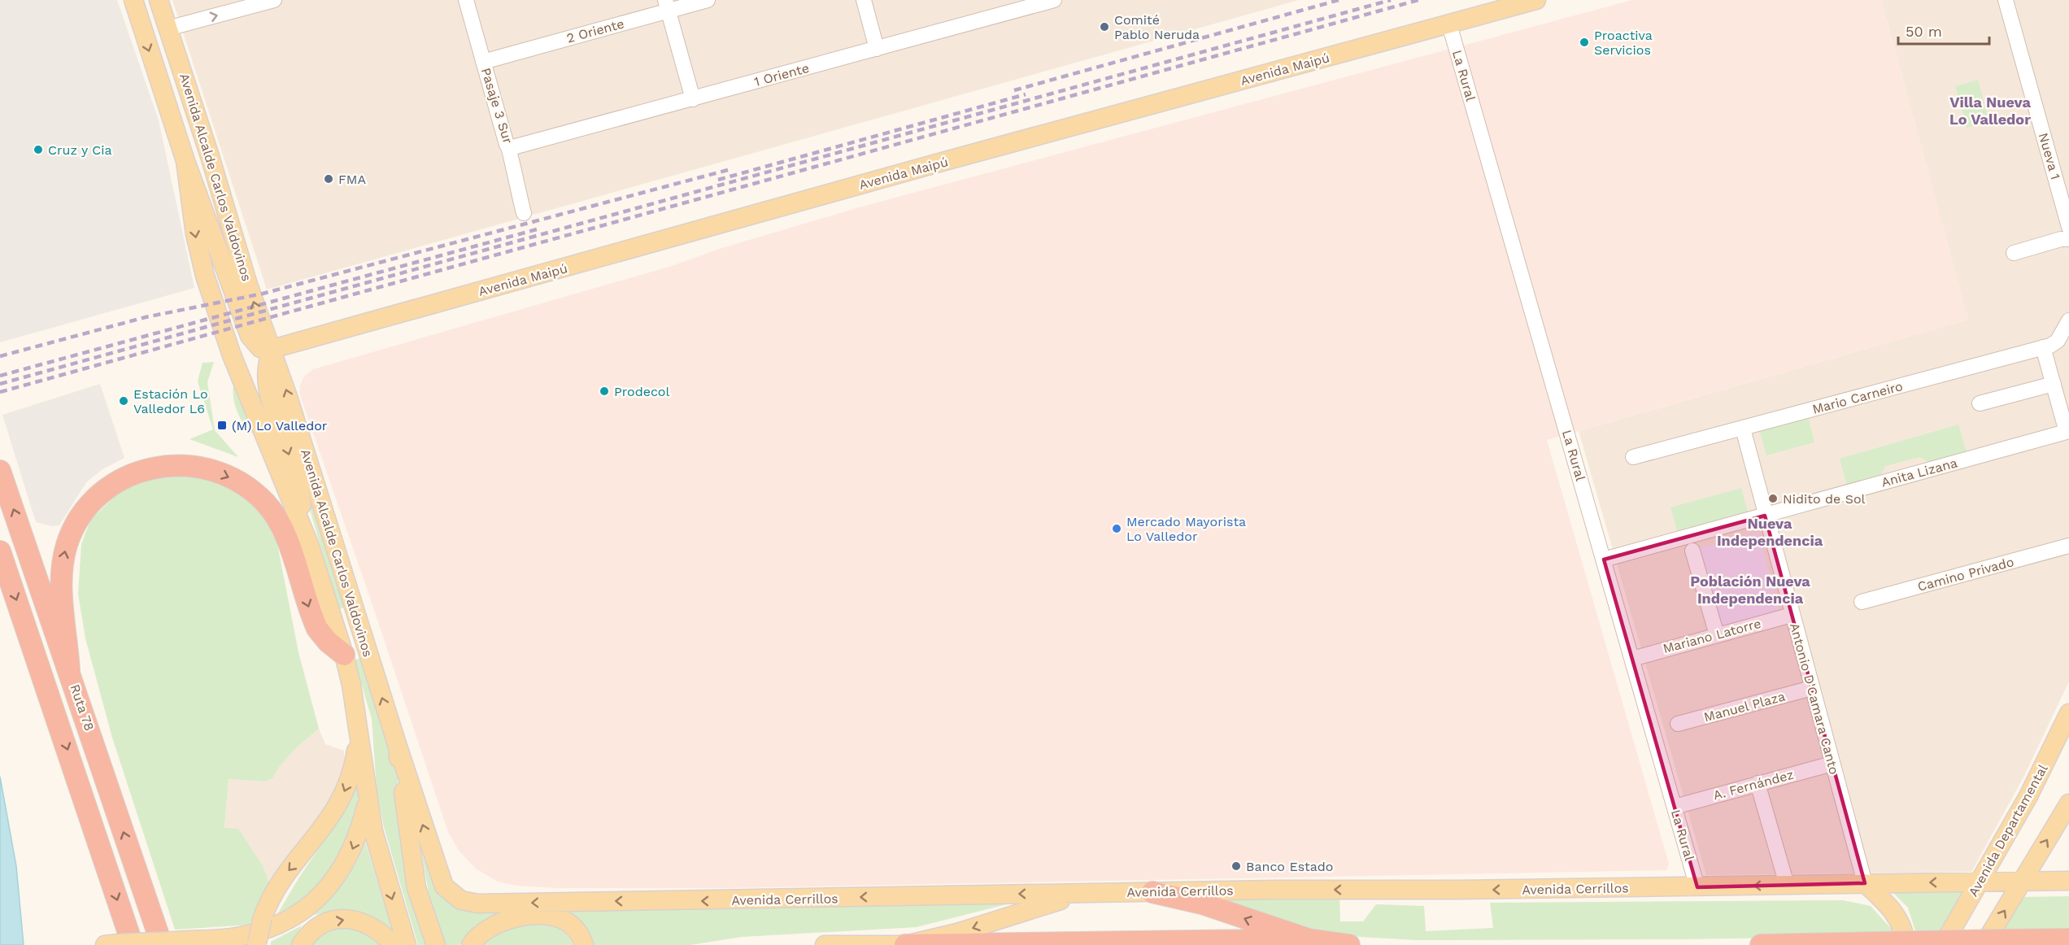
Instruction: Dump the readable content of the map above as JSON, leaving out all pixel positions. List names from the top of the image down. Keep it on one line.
{"streets":{"highway":["Ruta 78"],"main road":["Avenida Maipú","Avenida Alcalde Carlos Valdovinos","Avenida Departamental","Avenida Cerrillos"],"street":["2 Oriente","1 Oriente","La Rural","Pasaje 3 Sur","Nueva 1","Mario Carneiro","Anita Lizana","Camino Privado","Mariano Latorre","Antonio D'Camara Canto","Manuel Plaza","A. Fernández"]},"crossings":[["2 Oriente","Pasaje 3 Sur"],["Avenida Maipú","La Rural"],["Avenida Maipú","Avenida Alcalde Carlos Valdovinos"],["1 Oriente","Pasaje 3 Sur"],["La Rural","Anita Lizana"],["La Rural","Mariano Latorre"],["La Rural","A. Fernández"],["La Rural","Avenida Cerrillos"],["Avenida Alcalde Carlos Valdovinos","Avenida Cerrillos"],["Mario Carneiro","Anita Lizana"],["Mario Carneiro","Antonio D'Camara Canto"],["Anita Lizana","Antonio D'Camara Canto"],["Mariano Latorre","Antonio D'Camara Canto"],["Antonio D'Camara Canto","Manuel Plaza"],["Antonio D'Camara Canto","A. Fernández"],["Antonio D'Camara Canto","Avenida Cerrillos"],["Avenida Departamental","Avenida Cerrillos"]],"one_way":["Avenida Cerrillos"],"districts":["Villa Nueva Lo Valledor","Nueva Independencia","Población Nueva Independencia"],"places":{"other":["Comité Pablo Neruda","Proactiva Servicios","Cruz y Cia","FMA","Prodecol","Estación Lo Valledor L6","Nidito de Sol","Mercado Mayorista Lo Valledor","Banco Estado"],"transit":["(M) Lo Valledor"]},"scale_bar":"50 m"}
